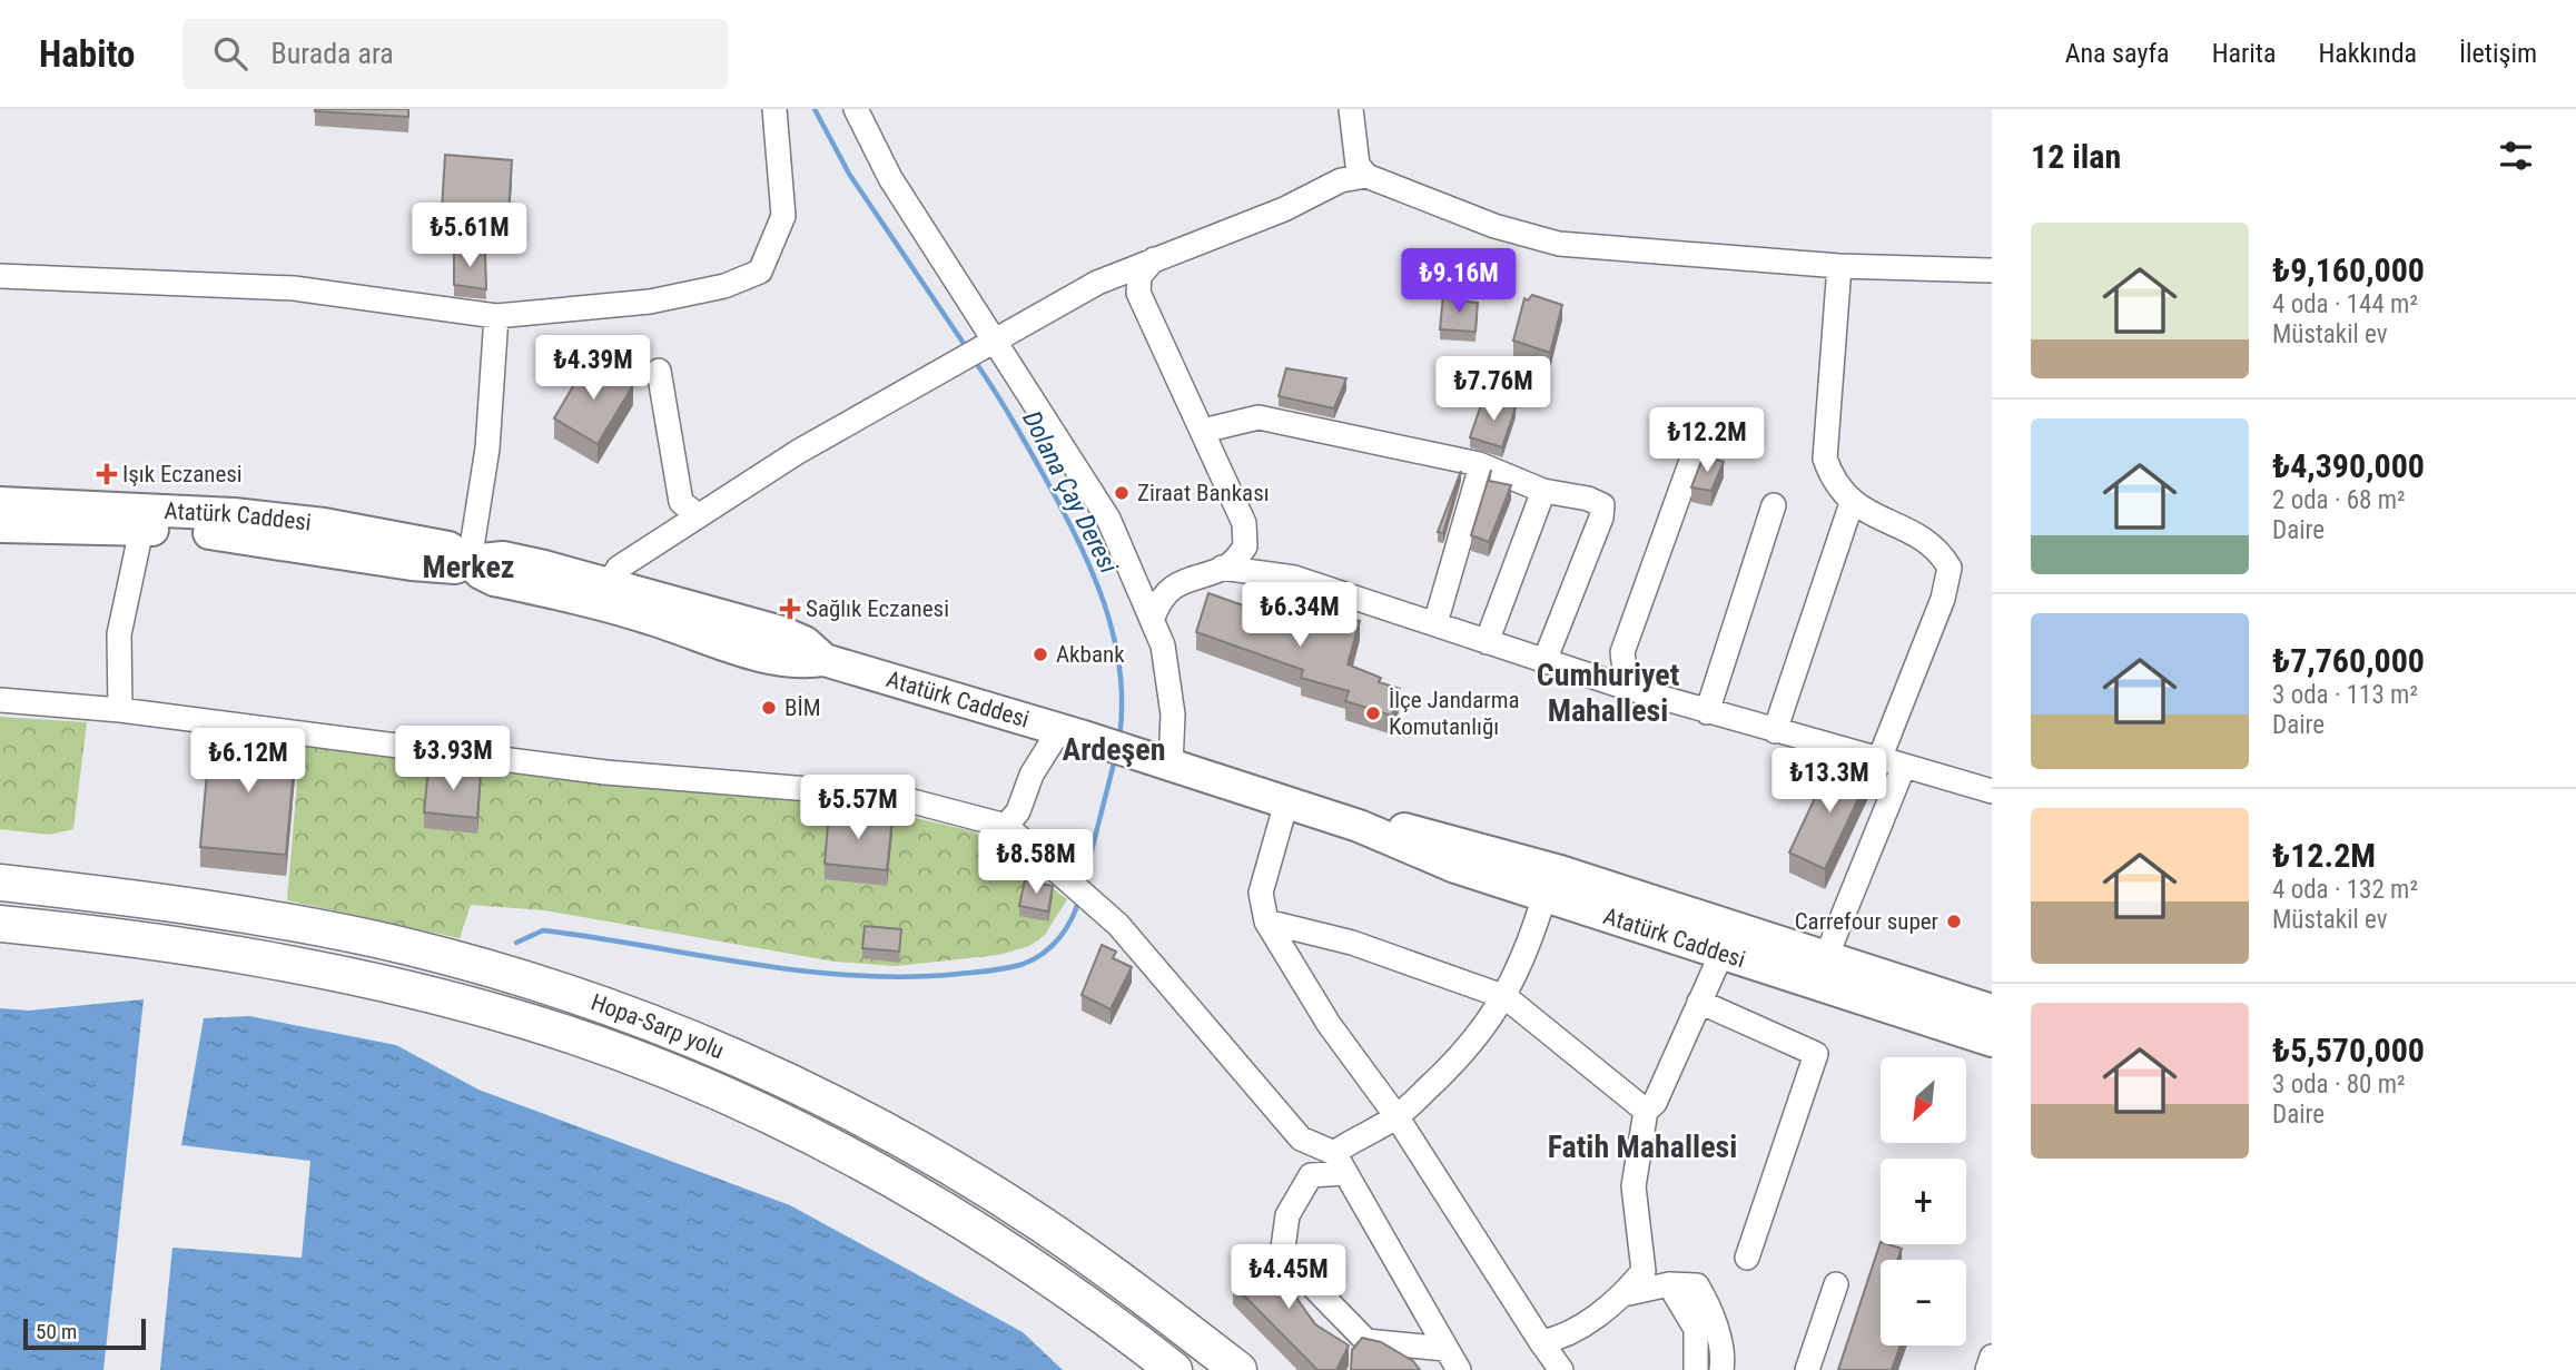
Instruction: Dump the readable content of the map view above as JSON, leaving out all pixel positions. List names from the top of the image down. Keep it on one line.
{"streets":{"highway":["Hopa-Sarp yolu"],"main road":["Atatürk Caddesi"]},"districts":["Merkez","Cumhuriyet Mahallesi","Ardeşen","Fatih Mahallesi"],"water":["Dolana Çay Deresi"],"places":{"health":["Işık Eczanesi","Sağlık Eczanesi"],"other":["Ziraat Bankası","Akbank","BİM","İlçe Jandarma Komutanlığı","Carrefour super"]},"scale_bar":"50 m","north":"bottom left","page":{"header":"Habito","search":"Burada ara","nav":["Ana sayfa","Harita","Hakkında","İletişim"],"heading":"12 ilan","price":["₺5.61M","₺9.16M","₺4.39M","₺7.76M","₺12.2M","₺6.34M","₺3.93M","₺6.12M","₺13.3M","₺5.57M","₺8.58M","₺4.45M"],"list":[{"name":"₺9,160,000","note":"4 oda · 144 m² · Müstakil ev"},{"name":"₺4,390,000","note":"2 oda · 68 m² · Daire"},{"name":"₺7,760,000","note":"3 oda · 113 m² · Daire"},{"name":"₺12.2M","note":"4 oda · 132 m² · Müstakil ev"},{"name":"₺5,570,000","note":"3 oda · 80 m² · Daire"}],"map_buttons":["+","−"],"scale":"50 m"}}
